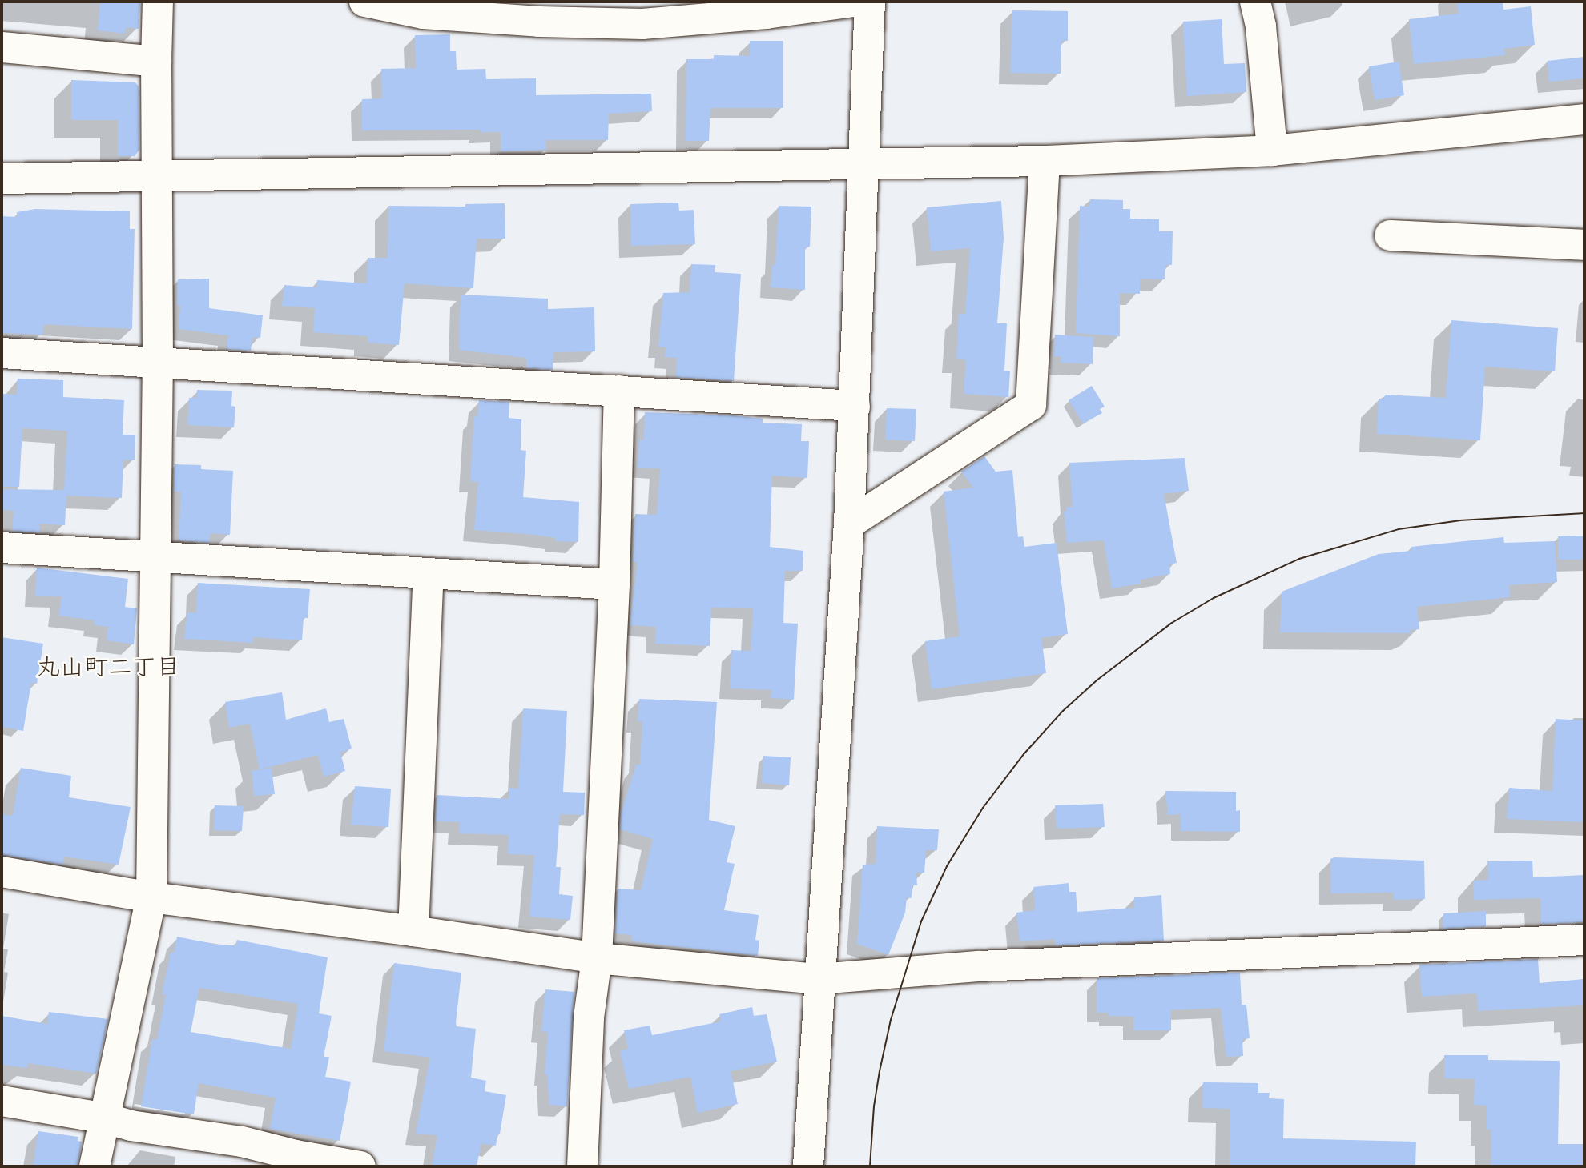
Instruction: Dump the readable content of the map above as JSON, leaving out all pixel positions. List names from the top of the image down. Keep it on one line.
{"districts":["丸山町二丁目"]}
